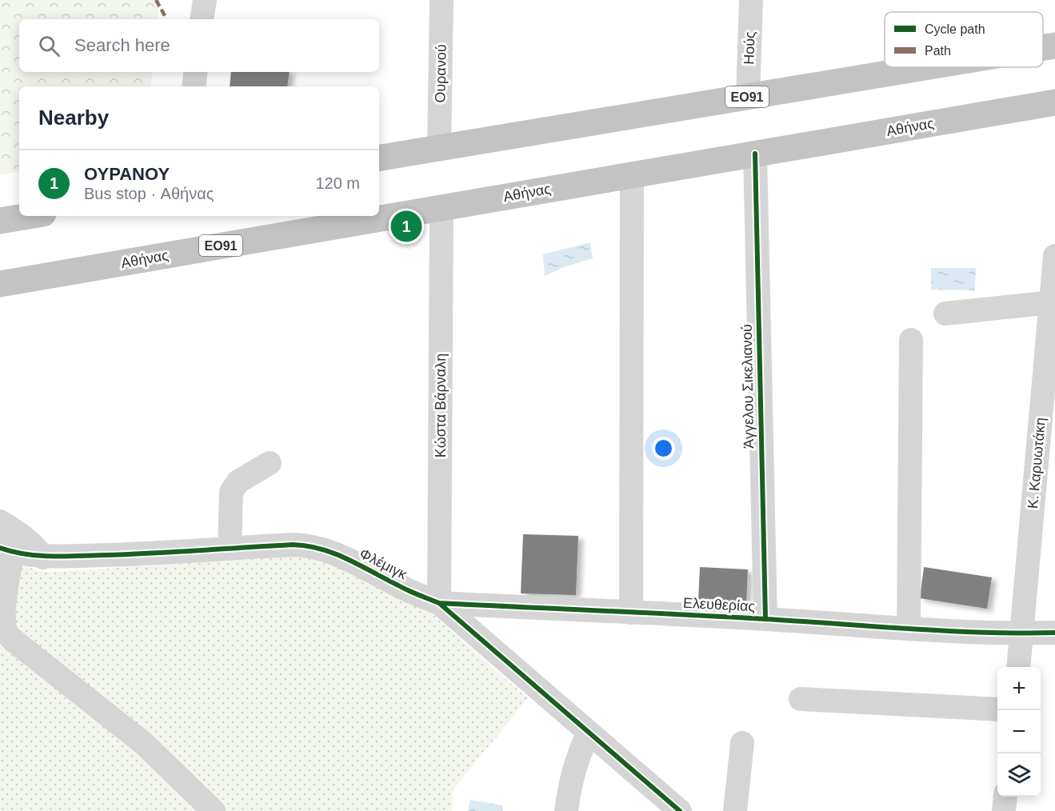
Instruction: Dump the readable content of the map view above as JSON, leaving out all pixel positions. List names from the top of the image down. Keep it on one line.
{"streets":{"highway":["ΕΟ91","Αθήνας"],"street":["Ηούς","Ουρανού","Άγγελου Σικελιανού","Κώστα Βάρναλη","Κ. Καρυωτάκη","Φλέμιγκ","Ελευθερίας"]},"crossings":[["Ηούς","ΕΟ91"],["Ουρανού","ΕΟ91"],["Αθήνας","Άγγελου Σικελιανού"],["Αθήνας","Κώστα Βάρναλη"],["Άγγελου Σικελιανού","Ελευθερίας"],["Κώστα Βάρναλη","Φλέμιγκ"],["Κώστα Βάρναλη","Ελευθερίας"],["Κ. Καρυωτάκη","Ελευθερίας"],["Φλέμιγκ","Ελευθερίας"]],"legend":["Cycle path","Path"],"page":{"search":"Search here","heading":"Nearby","list":[{"mark":"1","name":"ΟΥΡΑΝΟΥ","note":"Bus stop · Αθήνας","value":"120 m"}],"pins":"1","map_buttons":["+","−"]}}
